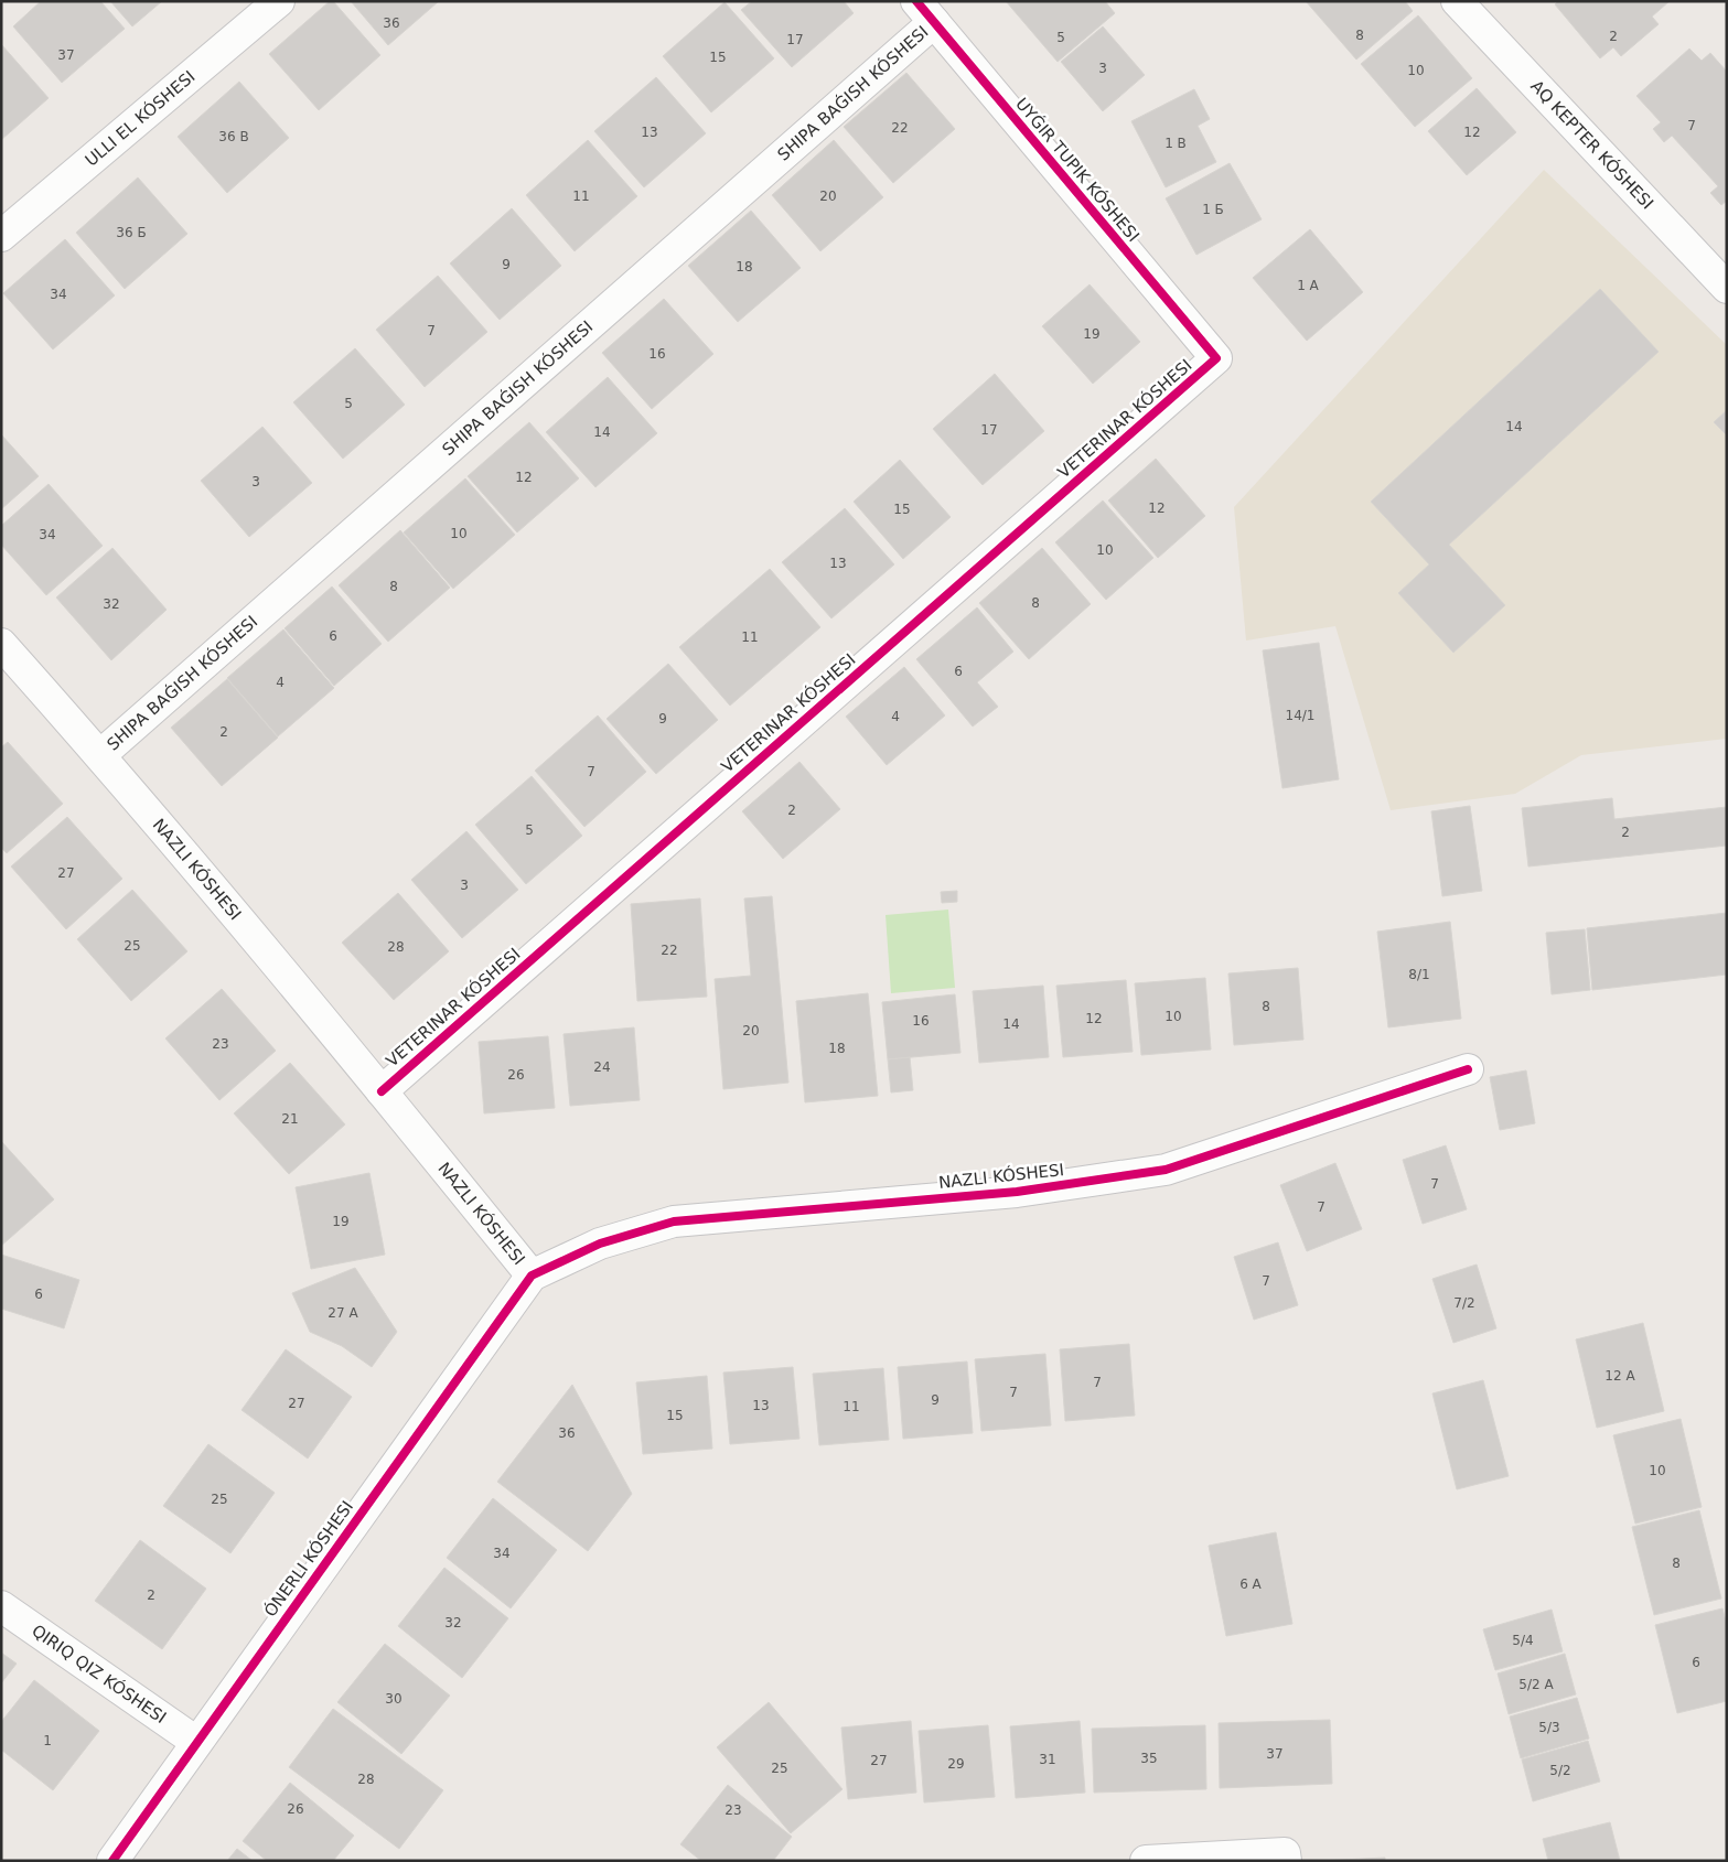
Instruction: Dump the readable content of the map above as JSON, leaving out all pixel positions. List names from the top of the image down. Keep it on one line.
{"streets":{"street":["AQ KEPTER KÓSHESI","VETERINAR KÓSHESI","ÓNERLI KÓSHESI"],"cycle path":["UYǴIR TUPIK KÓSHESI","NAZLI KÓSHESI"]},"house_numbers":["36","8","2","5","17","37","15","3","10","7","22","13","12","36 В","1 В","11","20","1 Б","36 Б","9","18","1 А","34","7","19","16","5","14","17","14","12","3","12","15","10","34","10","13","8","8","32","6","11","6","4","14/1","4","9","2","7","2","5","2","27","3","25","28","22","8/1","8","10","12","16","14","20","23","18","24","26","21","7","7","19","7","6","7/2","27 А","12 А","7","7","9","27","13","11","15","36","10","25","34","8","6 А","2","32","5/4","6","5/2 А","30","5/3","1","37","35","31","27","29","25","5/2","28","26","23"]}
